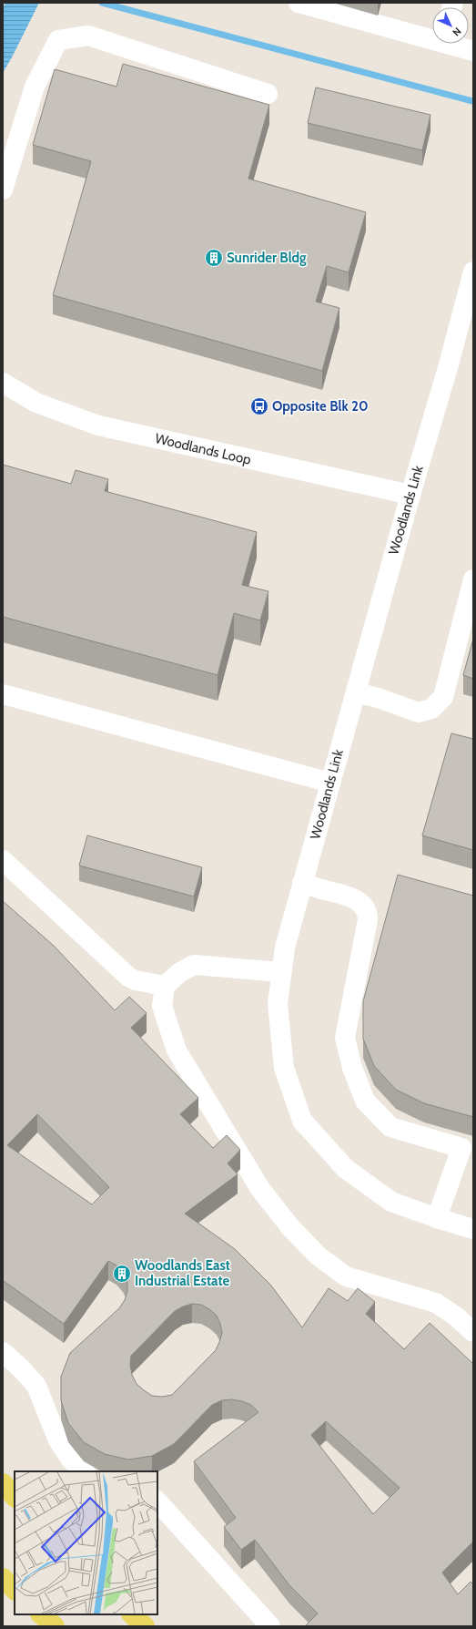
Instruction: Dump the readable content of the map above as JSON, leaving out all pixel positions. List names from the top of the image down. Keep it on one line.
{"streets":{"street":["Woodlands Loop","Woodlands Link"]},"crossings":[["Woodlands Loop","Woodlands Link"]],"places":{"building":["Sunrider Bldg","Woodlands East Industrial Estate"],"bus stop":["Opposite Blk 20"]},"north":"bottom right"}
